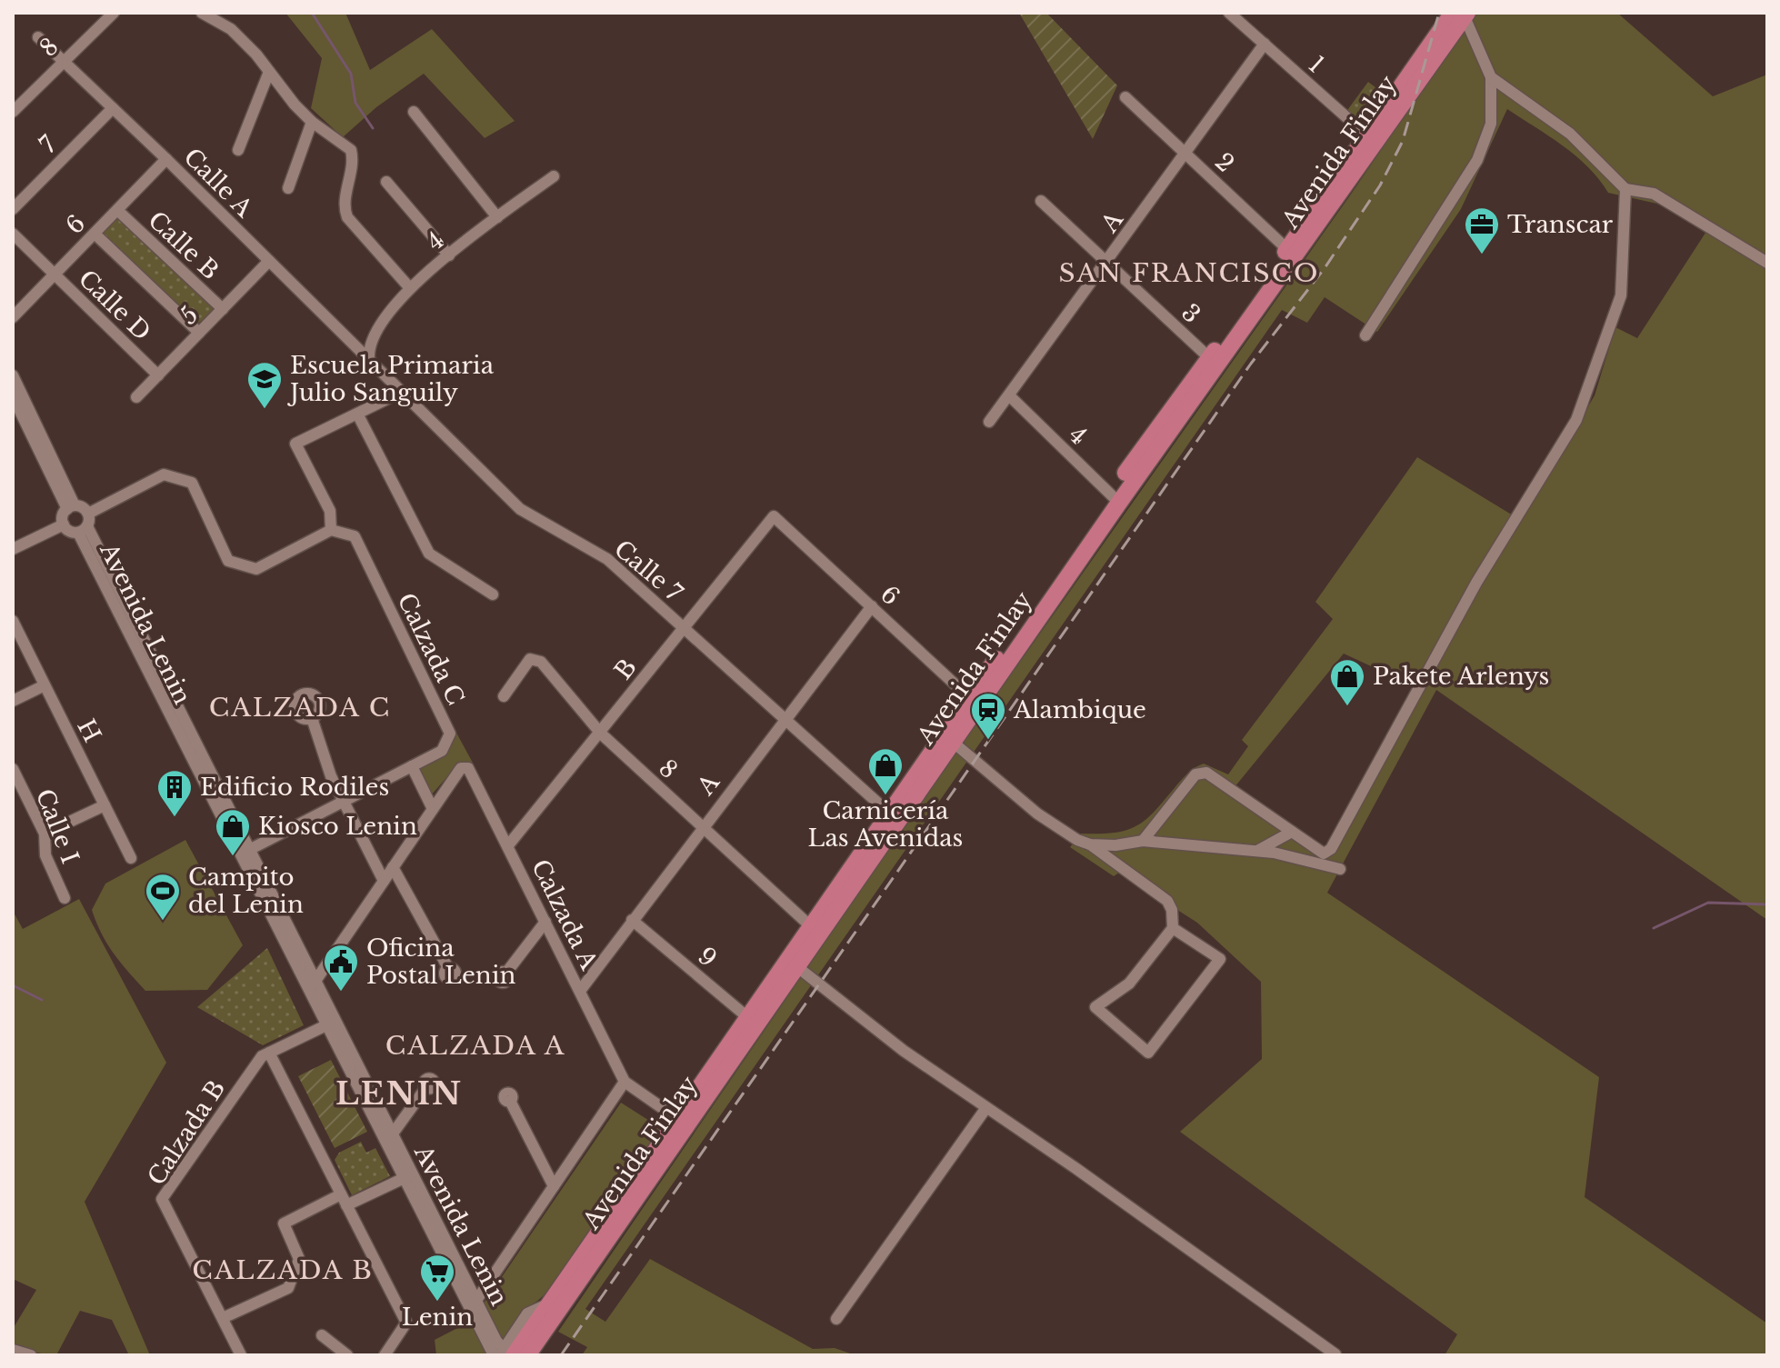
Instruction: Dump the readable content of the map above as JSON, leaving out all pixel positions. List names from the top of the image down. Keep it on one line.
{"streets":{"highway":["Avenida Finlay"],"street":["8","1","7","2","Calle A","A","6","4","Calle B","Calle D","3","5","Calle 7","Avenida Lenin","Calzada C","B","H","Calle I","Calzada A","9","Calzada B"]},"crossings":[["8","Avenida Finlay"],["8","Calle A"],["8","A"],["8","B"],["1","Avenida Finlay"],["1","A"],["7","Calle A"],["Avenida Finlay","2"],["Avenida Finlay","6"],["Avenida Finlay","4"],["Avenida Finlay","3"],["Avenida Finlay","Calle 7"],["Avenida Finlay","Avenida Lenin"],["Avenida Finlay","9"],["2","A"],["Calle A","6"],["Calle A","4"],["Calle A","5"],["Calle A","Calle 7"],["A","6"],["A","4"],["A","3"],["A","Calle 7"],["A","Calzada A"],["A","9"],["6","Calle B"],["6","Calle D"],["6","B"],["4","Calle 7"],["Calle B","5"],["Calle D","5"],["Calle 7","B"],["Avenida Lenin","Calzada C"],["Avenida Lenin","Calzada A"],["Avenida Lenin","Calzada B"],["B","Calzada A"]],"districts":["SAN FRANCISCO","CALZADA C","CALZADA A","LENIN","CALZADA B"],"places":{"office":["Transcar"],"school or university":["Escuela Primaria Julio Sanguily"],"shop":["Pakete Arlenys","Carnicería Las Avenidas","Kiosco Lenin"],"station":["Alambique"],"building":["Edificio Rodiles"],"sports":["Campito del Lenin"],"public building":["Oficina Postal Lenin"],"supermarket":["Lenin"]}}
